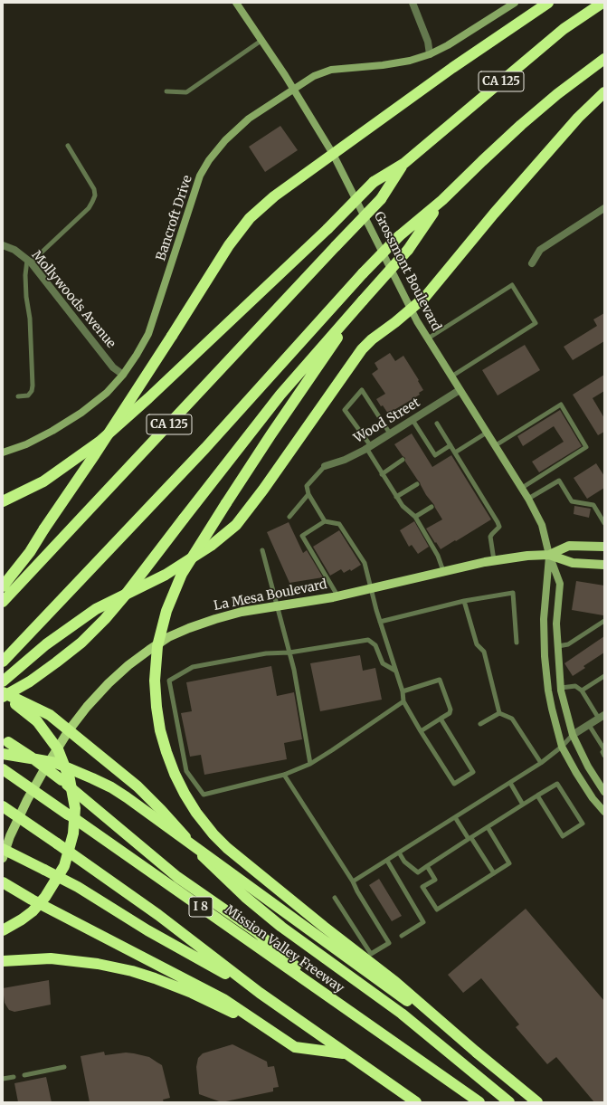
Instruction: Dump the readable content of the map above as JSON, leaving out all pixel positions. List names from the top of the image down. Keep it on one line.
{"streets":{"highway":["CA 125","I 8","Mission Valley Freeway"],"main road":["Bancroft Drive","Grossmont Boulevard","La Mesa Boulevard"],"street":["Mollywoods Avenue","Wood Street"]},"crossings":[["Bancroft Drive","Grossmont Boulevard"],["Bancroft Drive","Mollywoods Avenue"],["Grossmont Boulevard","Wood Street"],["Grossmont Boulevard","La Mesa Boulevard"]]}
